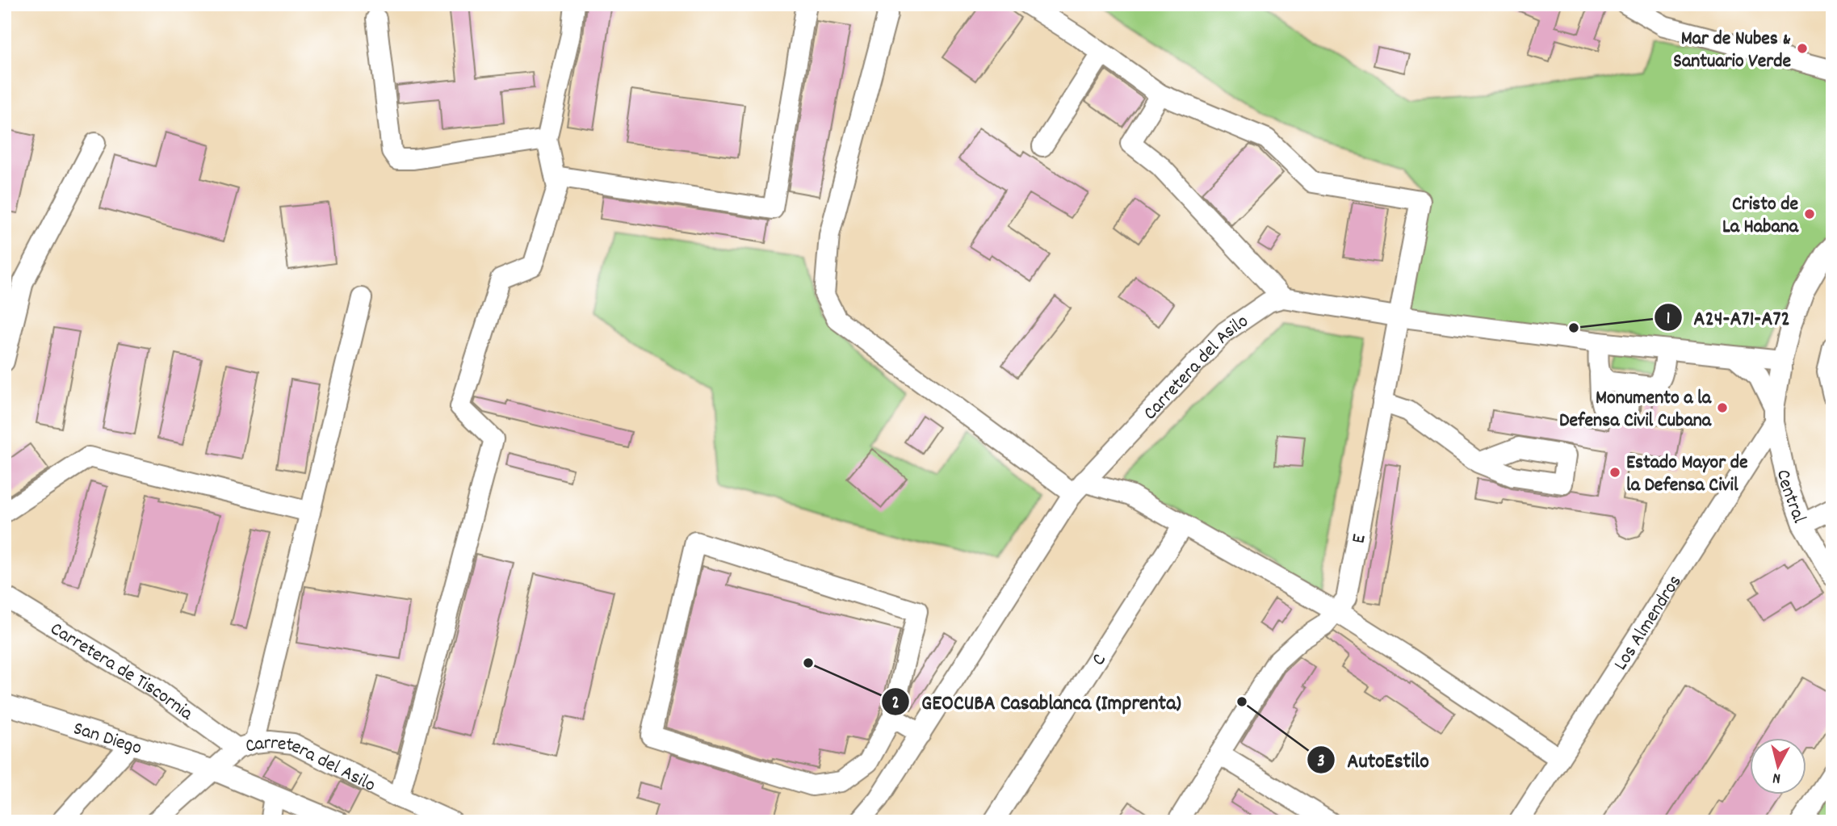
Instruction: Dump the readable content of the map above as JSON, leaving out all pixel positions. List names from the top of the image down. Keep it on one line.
{"streets":{"street":["Carretera del Asilo","Central","E","Los Almendros","C","Carretera de Tiscornia","San Diego"]},"crossings":[["Carretera del Asilo","Carretera de Tiscornia"],["Carretera del Asilo","San Diego"],["Central","Los Almendros"]],"places":["Mar de Nubes & Santuario Verde","Cristo de La Habana","A24-A71-A72","Monumento a la Defensa Civil Cubana","Estado Mayor de la Defensa Civil","GEOCUBA Casablanca (Imprenta)","AutoEstilo"],"north":"bottom"}
